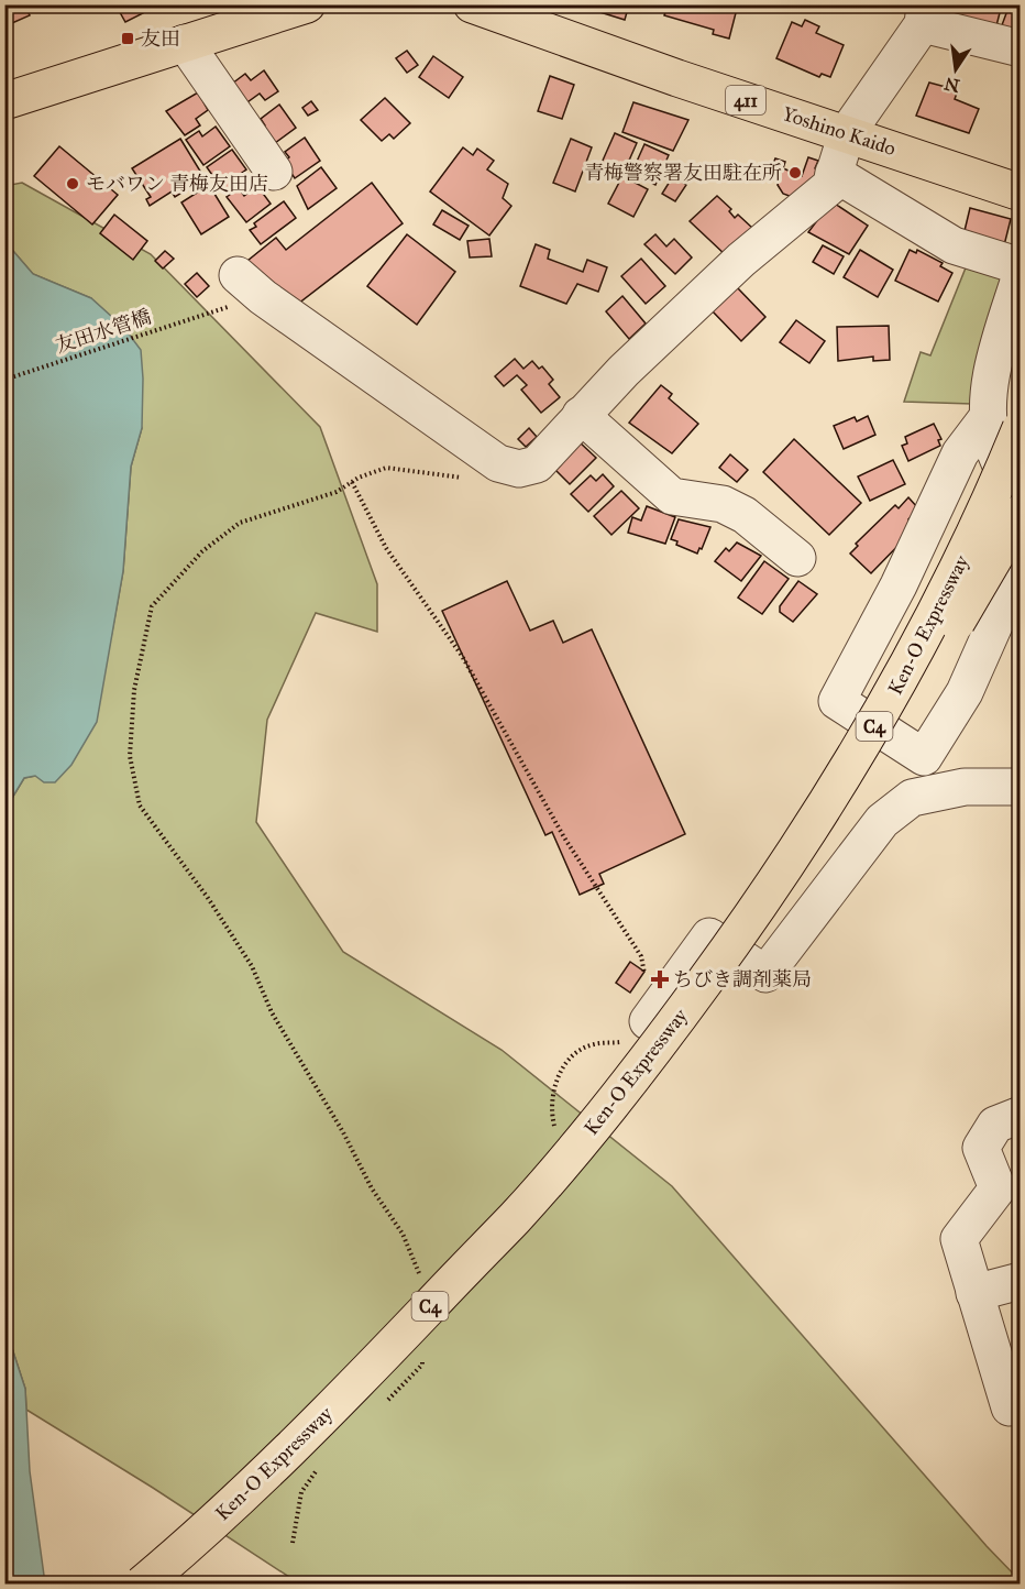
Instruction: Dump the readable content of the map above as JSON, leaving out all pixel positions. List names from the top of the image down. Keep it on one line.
{"streets":{"main road":["411","Yoshino Kaido","Ken-O Expressway","C4"],"path":["友田水管橋"]},"places":{"transit":["友田"],"other":["青梅警察署友田駐在所","モバワン 青梅友田店"],"health":["ちびき調剤薬局"]},"north":"bottom"}
